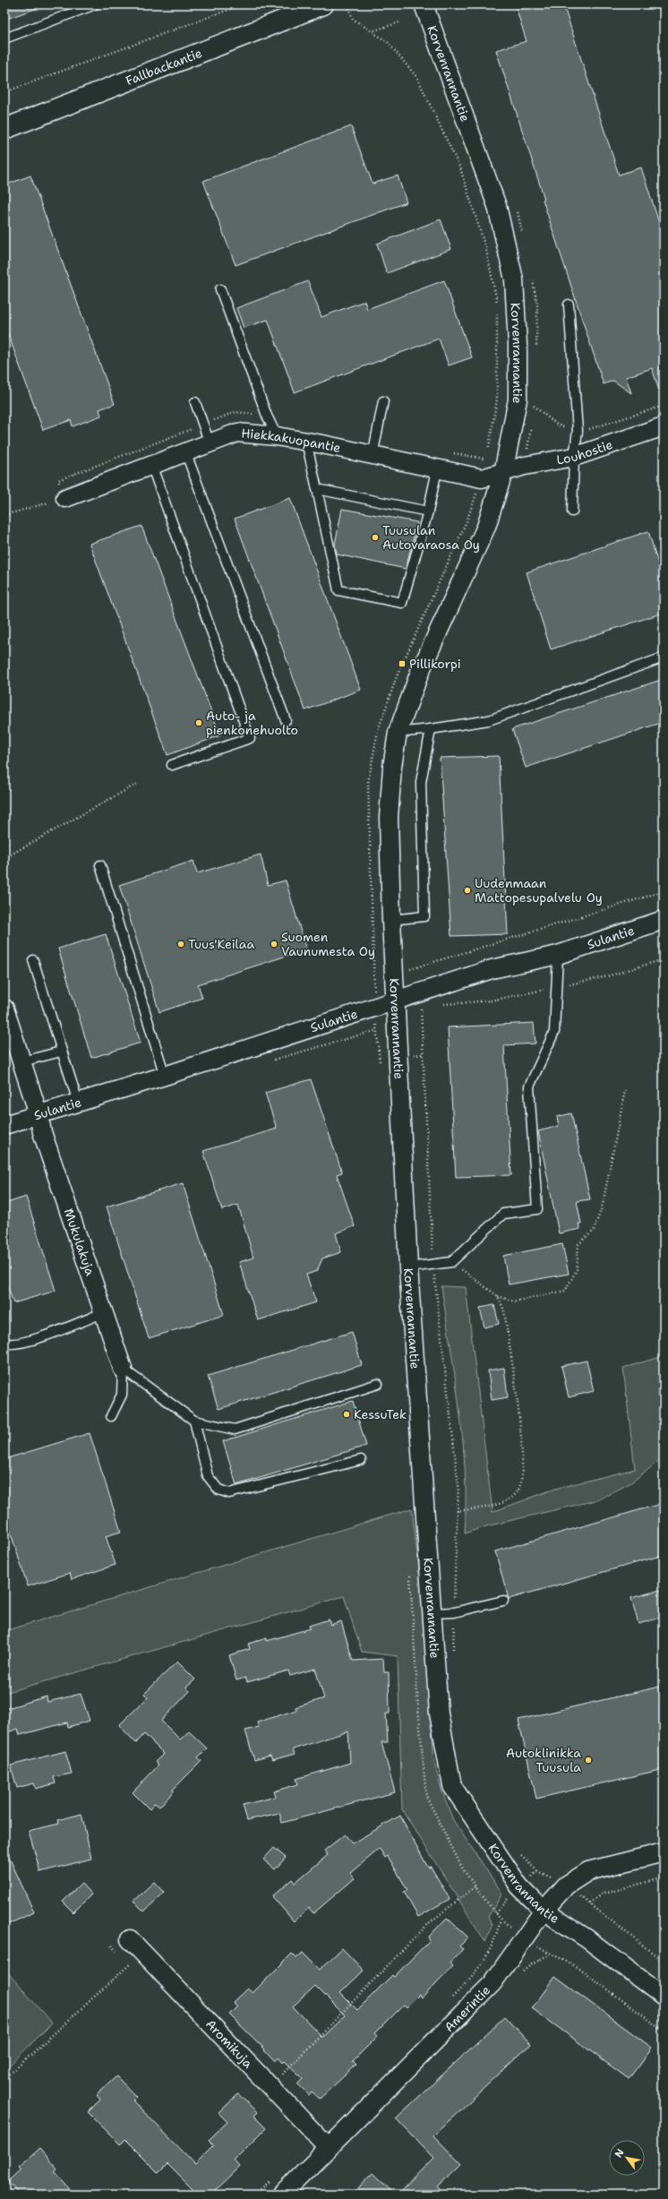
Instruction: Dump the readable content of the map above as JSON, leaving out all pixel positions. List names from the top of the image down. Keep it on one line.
{"streets":{"street":["Fallbackantie","Korvenrannantie","Hiekkakuopantie","Louhostie","Sulantie","Mukulakuja","Amerintie","Aromikuja"]},"crossings":[["Korvenrannantie","Hiekkakuopantie"],["Korvenrannantie","Louhostie"],["Korvenrannantie","Sulantie"],["Korvenrannantie","Amerintie"],["Hiekkakuopantie","Louhostie"],["Sulantie","Mukulakuja"],["Amerintie","Aromikuja"]],"places":{"other":["Tuusulan Autovaraosa Oy","Auto- ja pienkonehuolto","Uudenmaan Mattopesupalvelu Oy","Tuus'Keilaa","Suomen Vaunumesta Oy","KessuTek","Autoklinikka Tuusula"],"transit":["Pillikorpi"]},"north":"top left"}
